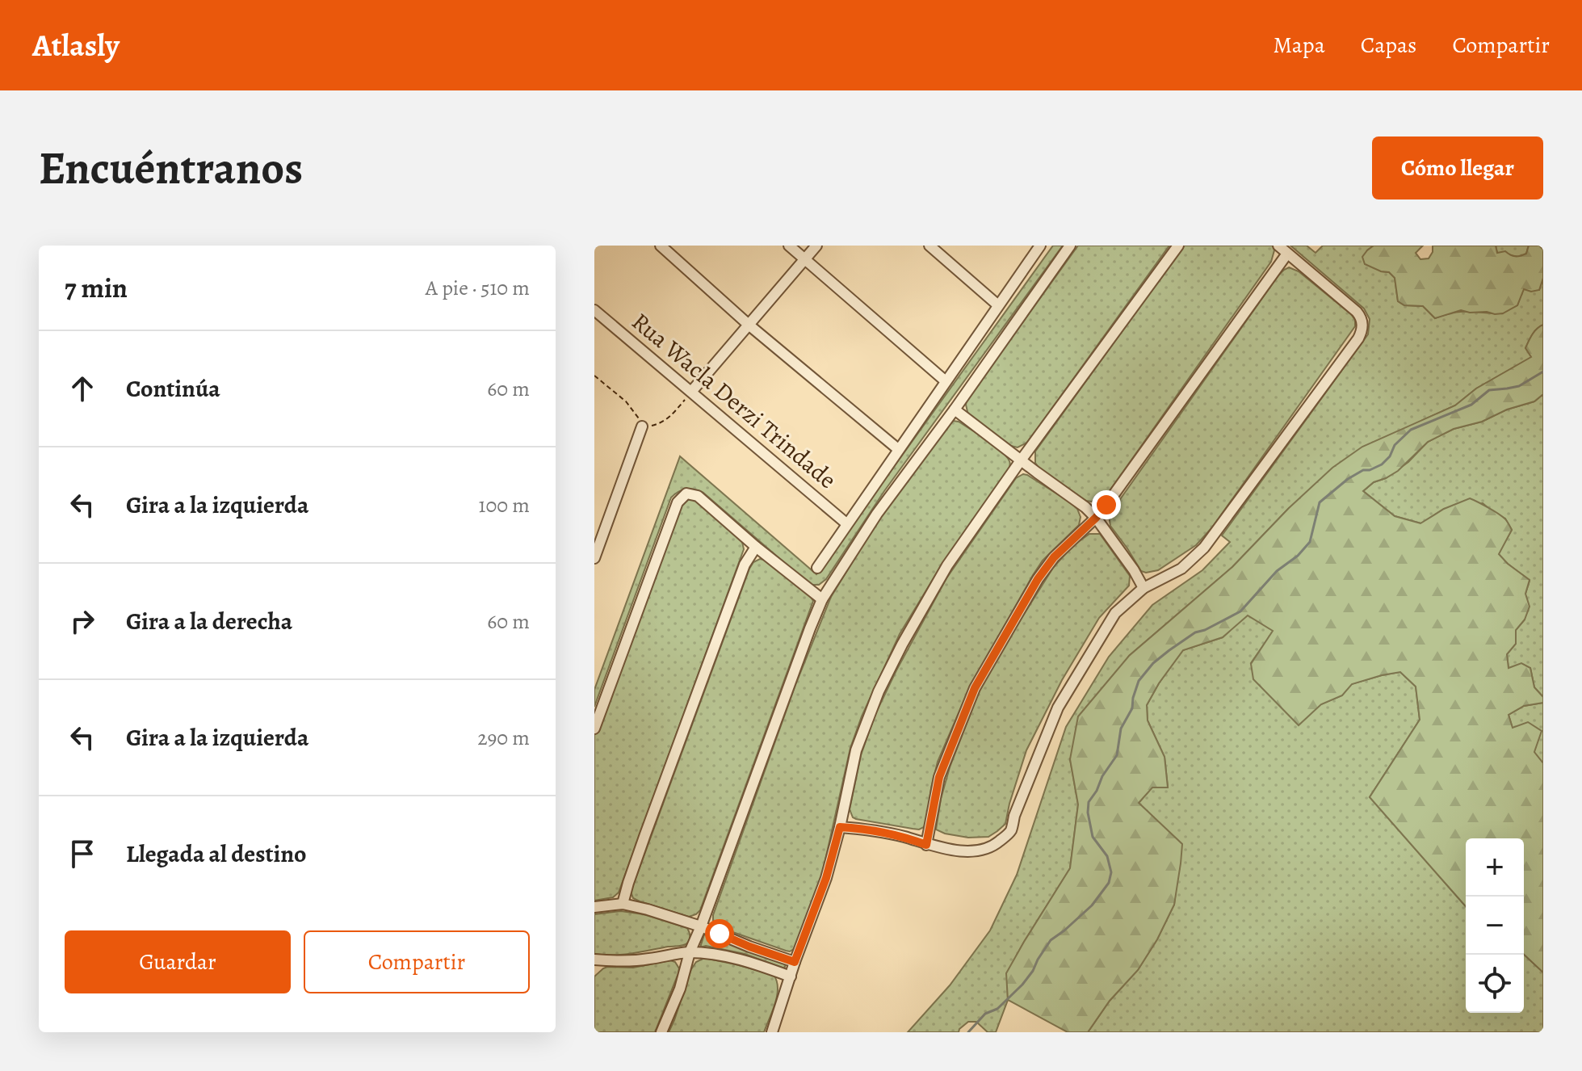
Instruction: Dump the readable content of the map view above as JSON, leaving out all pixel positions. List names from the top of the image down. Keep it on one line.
{"streets":{"street":["Rua Wacla Derzi Trindade"]},"page":{"header":"Atlasly","nav":["Mapa","Capas","Compartir"],"buttons":["Cómo llegar",["Guardar","Compartir"]],"title":"Encuéntranos","heading":["7 min","A pie · 510 m"],"list":[["Continúa","60 m"],["Gira a la izquierda","100 m"],["Gira a la derecha","60 m"],["Gira a la izquierda","290 m"],"Llegada al destino"],"map_buttons":["+","−"]}}
